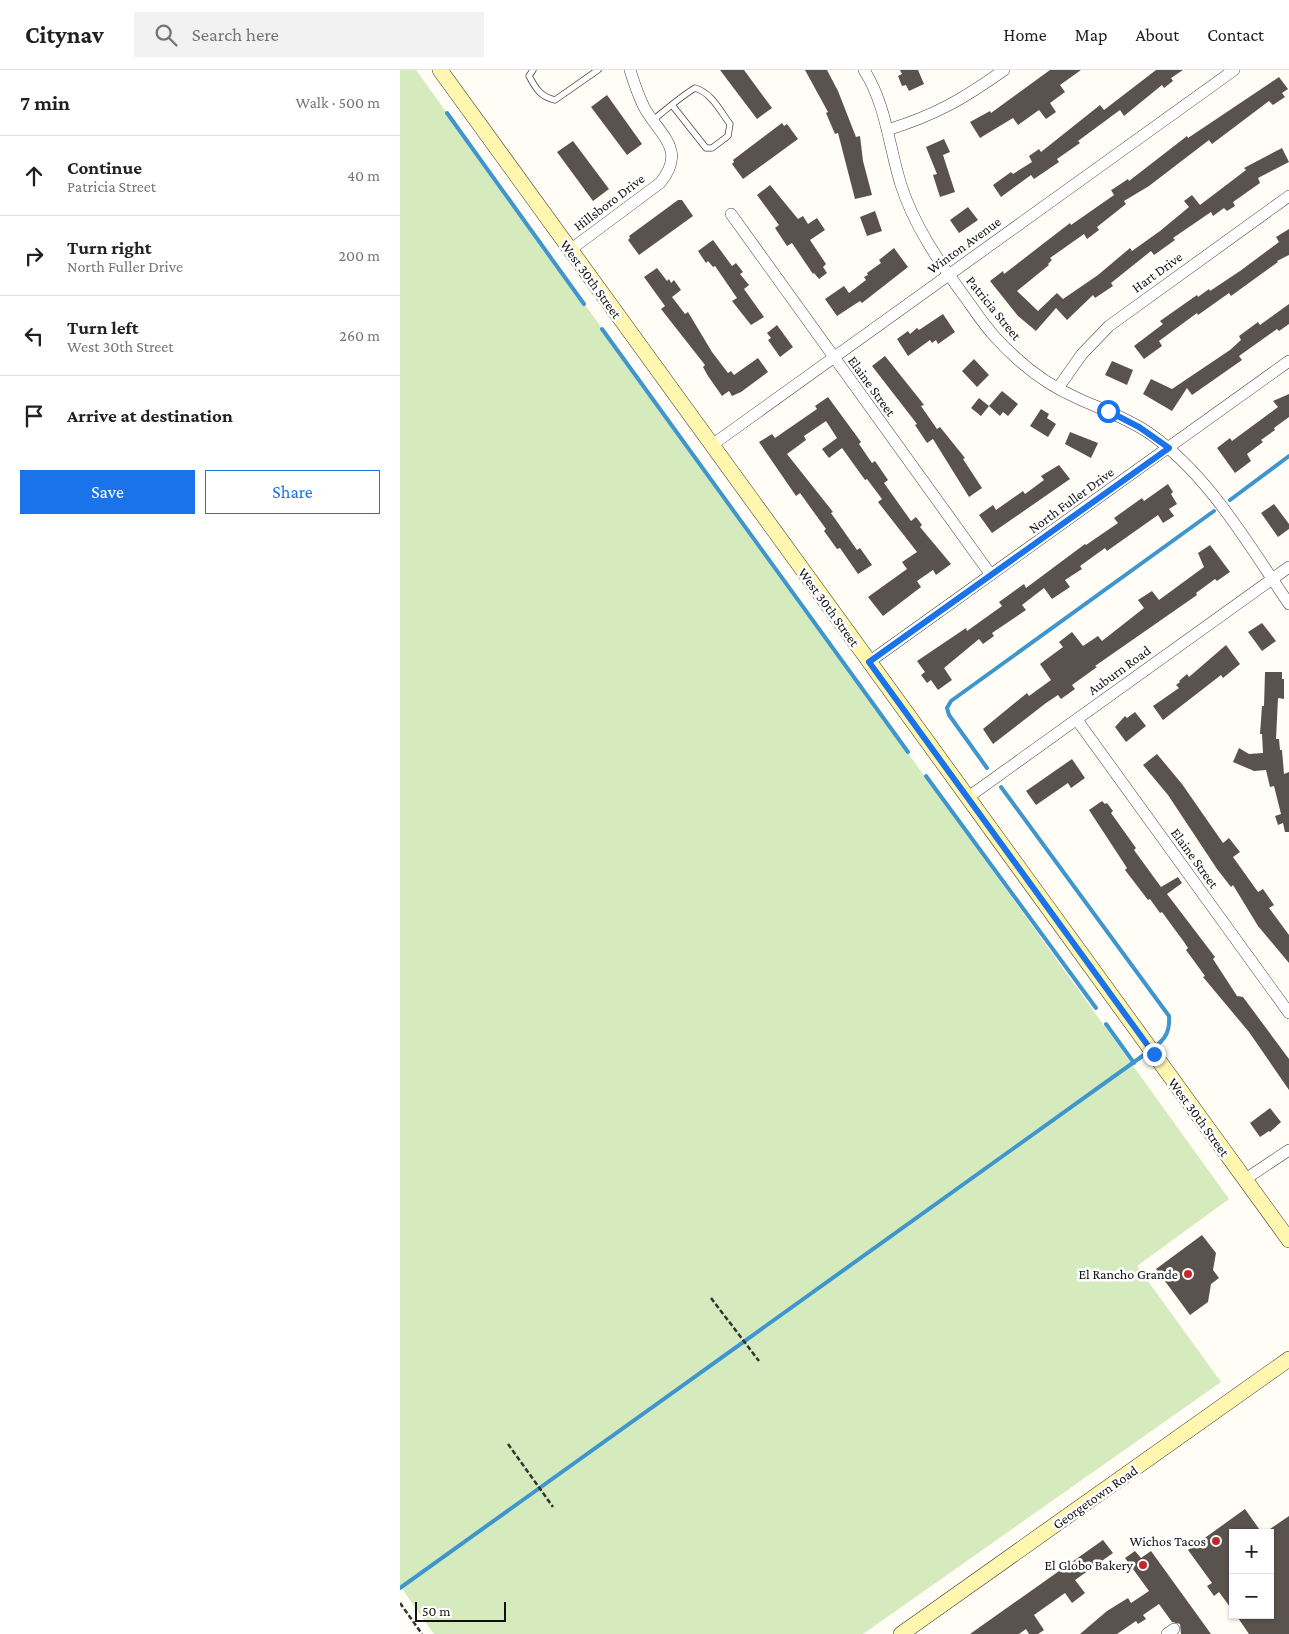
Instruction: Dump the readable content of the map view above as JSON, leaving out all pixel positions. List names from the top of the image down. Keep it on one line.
{"streets":{"street":["Hillsboro Drive","Winton Avenue","Hart Drive","West 30th Street","Patricia Street","Elaine Street","North Fuller Drive","Auburn Road","Georgetown Road"]},"crossings":[["Hillsboro Drive","West 30th Street"],["Winton Avenue","West 30th Street"],["Winton Avenue","Patricia Street"],["Winton Avenue","Elaine Street"],["Hart Drive","Patricia Street"],["West 30th Street","North Fuller Drive"],["West 30th Street","Auburn Road"],["Patricia Street","North Fuller Drive"],["Patricia Street","Auburn Road"],["Elaine Street","North Fuller Drive"],["Elaine Street","Auburn Road"]],"places":["El Rancho Grande","Wichos Tacos","El Globo Bakery"],"scale_bar":"50 m","page":{"header":"Citynav","search":"Search here","nav":["Home","Map","About","Contact"],"heading":["7 min","Walk · 500 m"],"list":[["Continue","Patricia Street","40 m"],["Turn right","North Fuller Drive","200 m"],["Turn left","West 30th Street","260 m"],"Arrive at destination"],"buttons":["Save","Share"],"map_buttons":["+","−"],"scale":"50 m"}}
